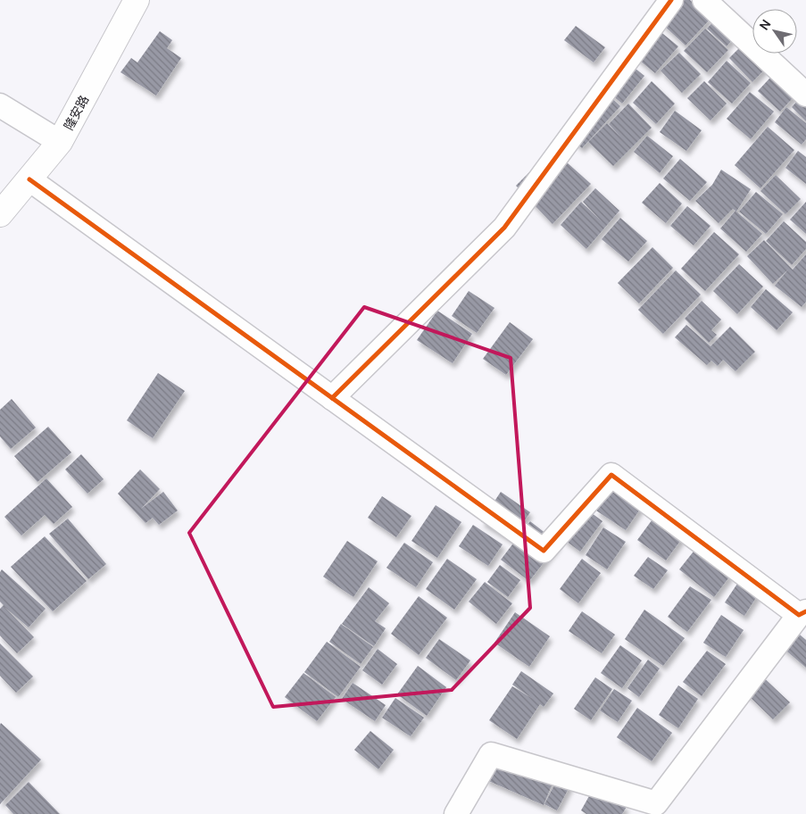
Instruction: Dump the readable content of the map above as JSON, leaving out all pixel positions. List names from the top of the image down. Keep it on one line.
{"streets":{"street":["隆安路"]},"north":"top left"}
